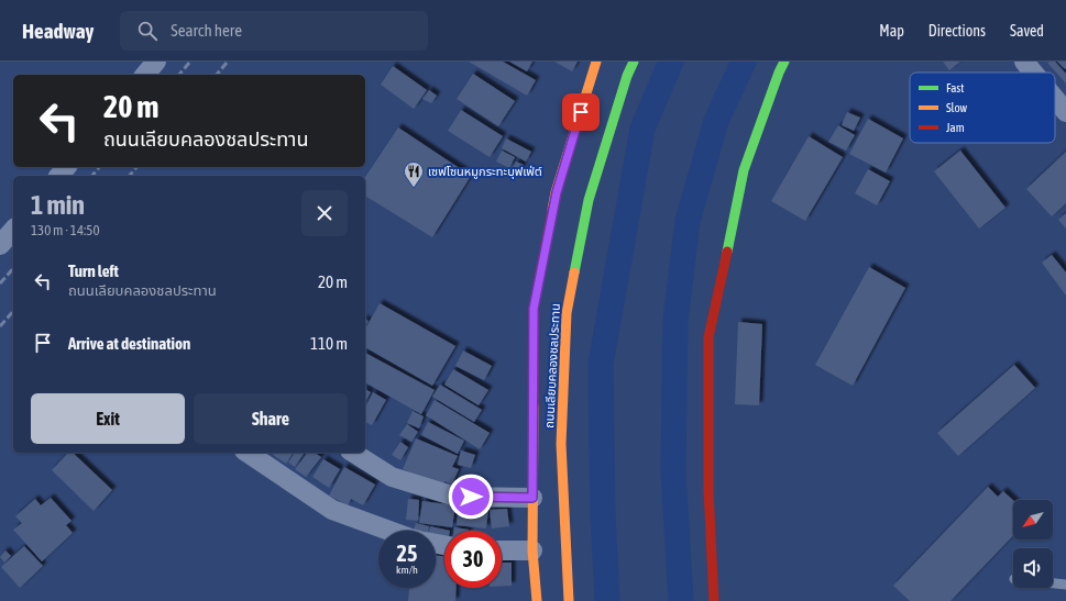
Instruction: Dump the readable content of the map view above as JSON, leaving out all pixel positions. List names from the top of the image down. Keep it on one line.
{"streets":{"street":["ถนนเลียบคลองชลประทาน"]},"places":{"restaurant":["เซฟโซนหมูกระทะบุฟเฟ่ต์"]},"legend":["Fast","Slow","Jam"],"north":"bottom left","page":{"header":"Headway","search":"Search here","nav":["Map","Directions","Saved"],"turn":["20 m","ถนนเลียบคลองชลประทาน"],"heading":["1 min","130 m · 14:50"],"list":[{"name":"Turn left","note":"ถนนเลียบคลองชลประทาน","value":"20 m"},{"name":"Arrive at destination","value":"110 m"}],"buttons":["Exit","Share"],"speed":"25 km/h","limit":"30"}}
